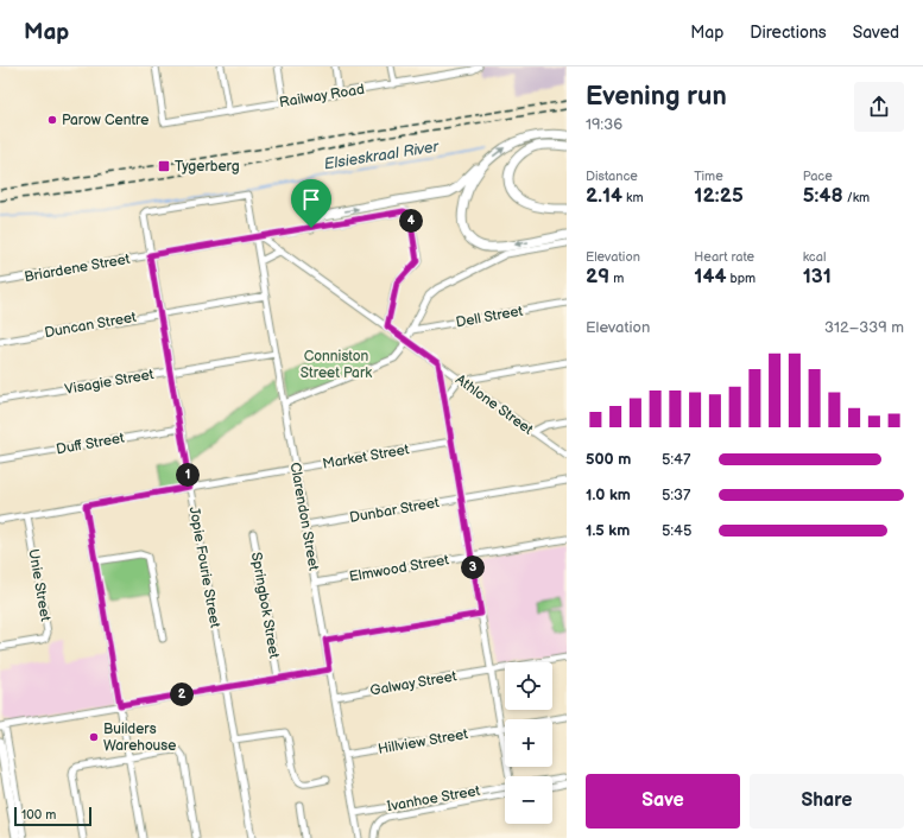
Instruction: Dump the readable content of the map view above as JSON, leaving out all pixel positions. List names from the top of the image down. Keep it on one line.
{"streets":{"street":["Railway Road","Briardene Street","Dell Street","Duncan Street","Visagie Street","Athlone Street","Duff Street","Market Street","Dunbar Street","Clarendon Street","Jopie Fourie Street","Elmwood Street","Unie Street","Springbok Street","Galway Street","Hillview Street","Ivanhoe Street"]},"crossings":[["Briardene Street","Athlone Street"],["Briardene Street","Clarendon Street"],["Briardene Street","Jopie Fourie Street"],["Duncan Street","Clarendon Street"],["Duncan Street","Jopie Fourie Street"],["Visagie Street","Clarendon Street"],["Visagie Street","Jopie Fourie Street"],["Athlone Street","Clarendon Street"],["Duff Street","Jopie Fourie Street"],["Market Street","Clarendon Street"],["Market Street","Jopie Fourie Street"],["Market Street","Unie Street"],["Dunbar Street","Clarendon Street"],["Clarendon Street","Jopie Fourie Street"],["Clarendon Street","Elmwood Street"],["Clarendon Street","Galway Street"],["Clarendon Street","Hillview Street"],["Clarendon Street","Ivanhoe Street"]],"water":["Elsieskraal River"],"parks":["Conniston Street Park"],"places":{"other":["Parow Centre","Builders Warehouse"],"transit":["Tygerberg"]},"scale_bar":"100 m","page":{"header":"Map","nav":["Map","Directions","Saved"],"heading":["Evening run","19:36"],"stats":[["Distance","2.14 km"],["Time","12:25"],["Pace","5:48 /km"],["Elevation","29 m"],["Heart rate","144 bpm"],["kcal","131"]],"pins":["4","1","3","2"],"chart":["Elevation","312–339 m"],"list":[{"name":"500 m","note":"5:47"},{"name":"1.0 km","note":"5:37"},{"name":"1.5 km","note":"5:45"}],"map_buttons":["+","−"],"buttons":["Save","Share"],"scale":"100 m"}}
